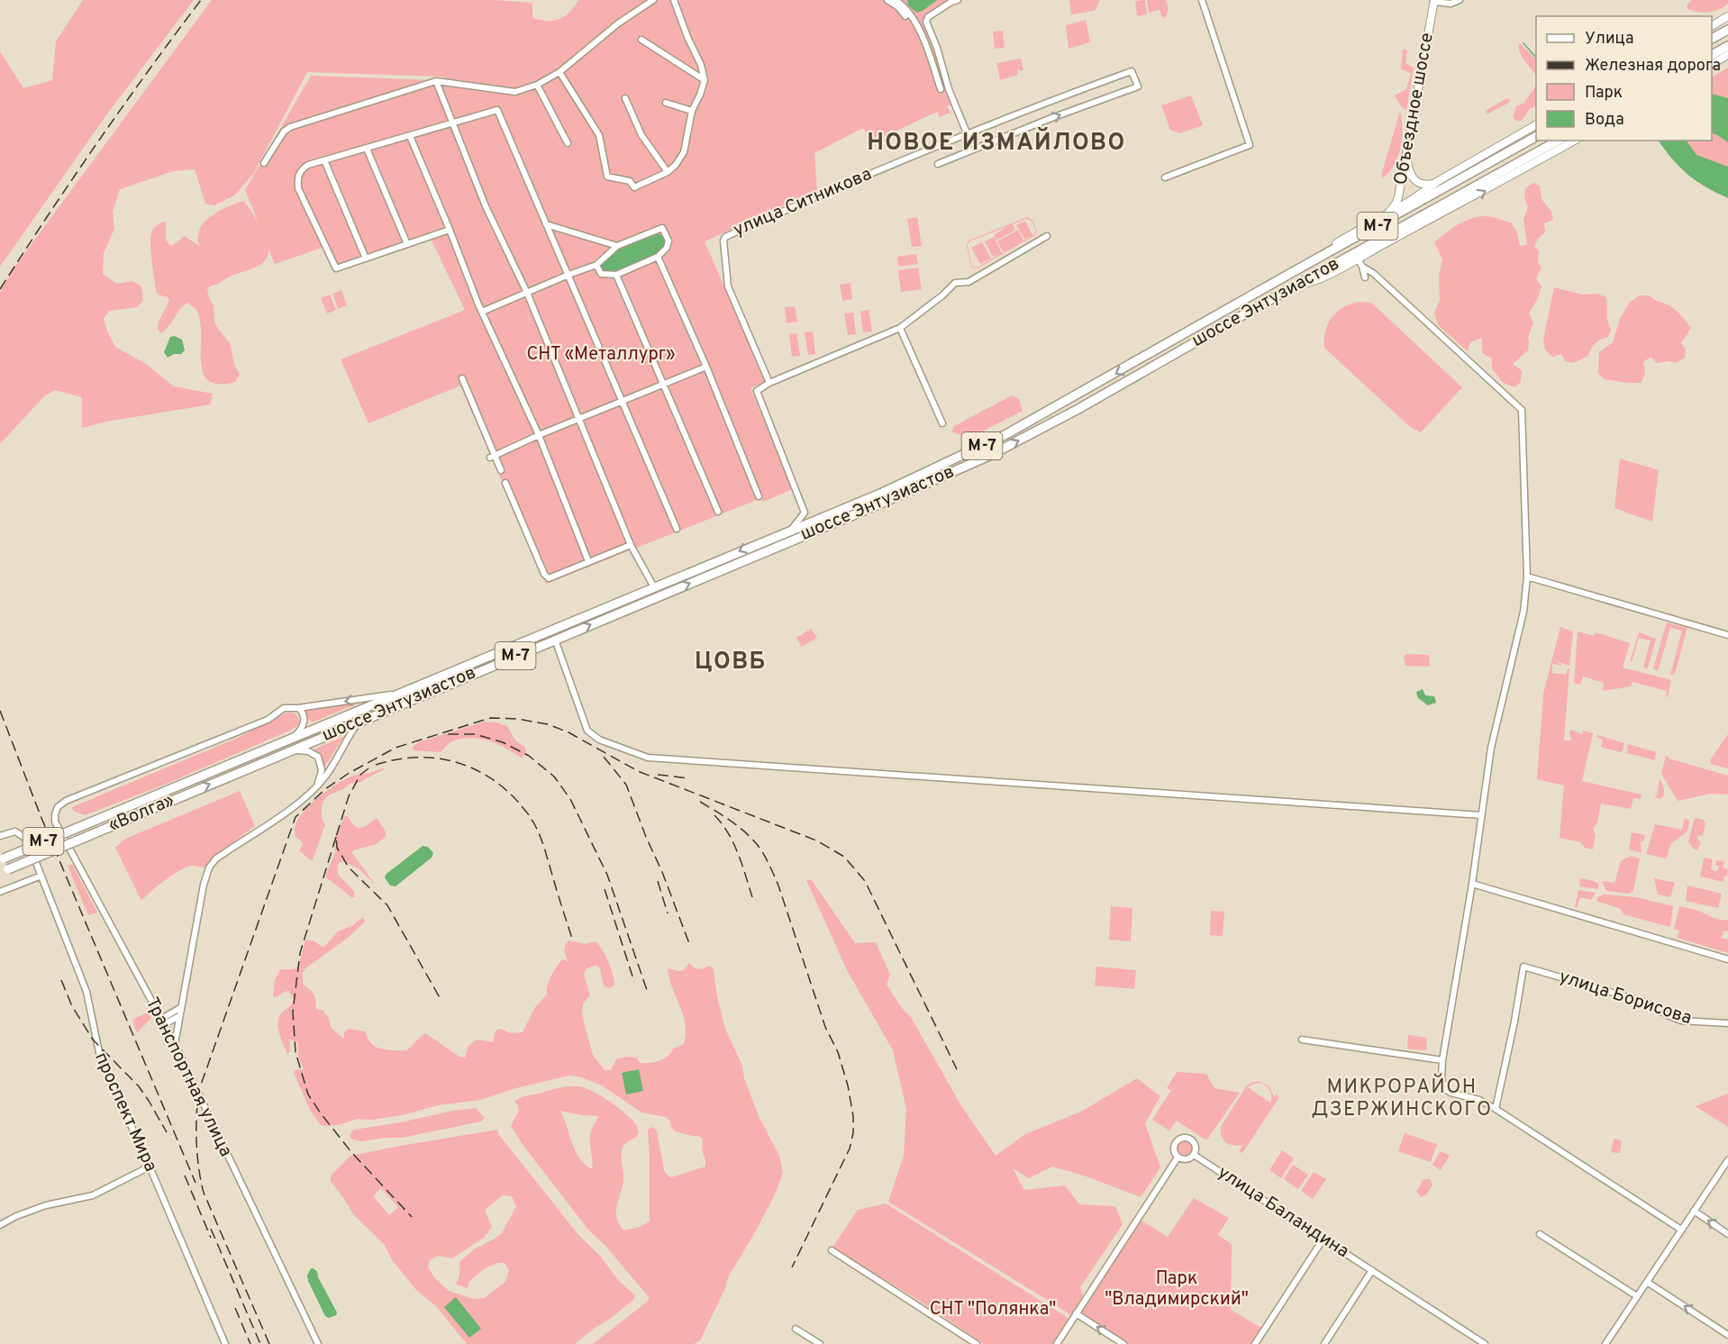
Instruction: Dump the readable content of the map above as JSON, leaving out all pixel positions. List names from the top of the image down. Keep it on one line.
{"streets":{"highway":["М-7","шоссе Энтузиастов","«Волга»"],"main road":["Объездное шоссе"],"street":["улица Ситникова","улица Борисова","Транспортная улица","проспект Мира","улица Баландина"]},"crossings":[["шоссе Энтузиастов","«Волга»"]],"districts":["НОВОЕ ИЗМАЙЛОВО","ЦОВБ","МИКРОРАЙОН ДЗЕРЖИНСКОГО"],"parks":["СНТ «Металлург»","Парк \"Владимирский\"","СНТ \"Полянка\""],"legend":["Улица","Железная дорога","Парк","Вода"]}
